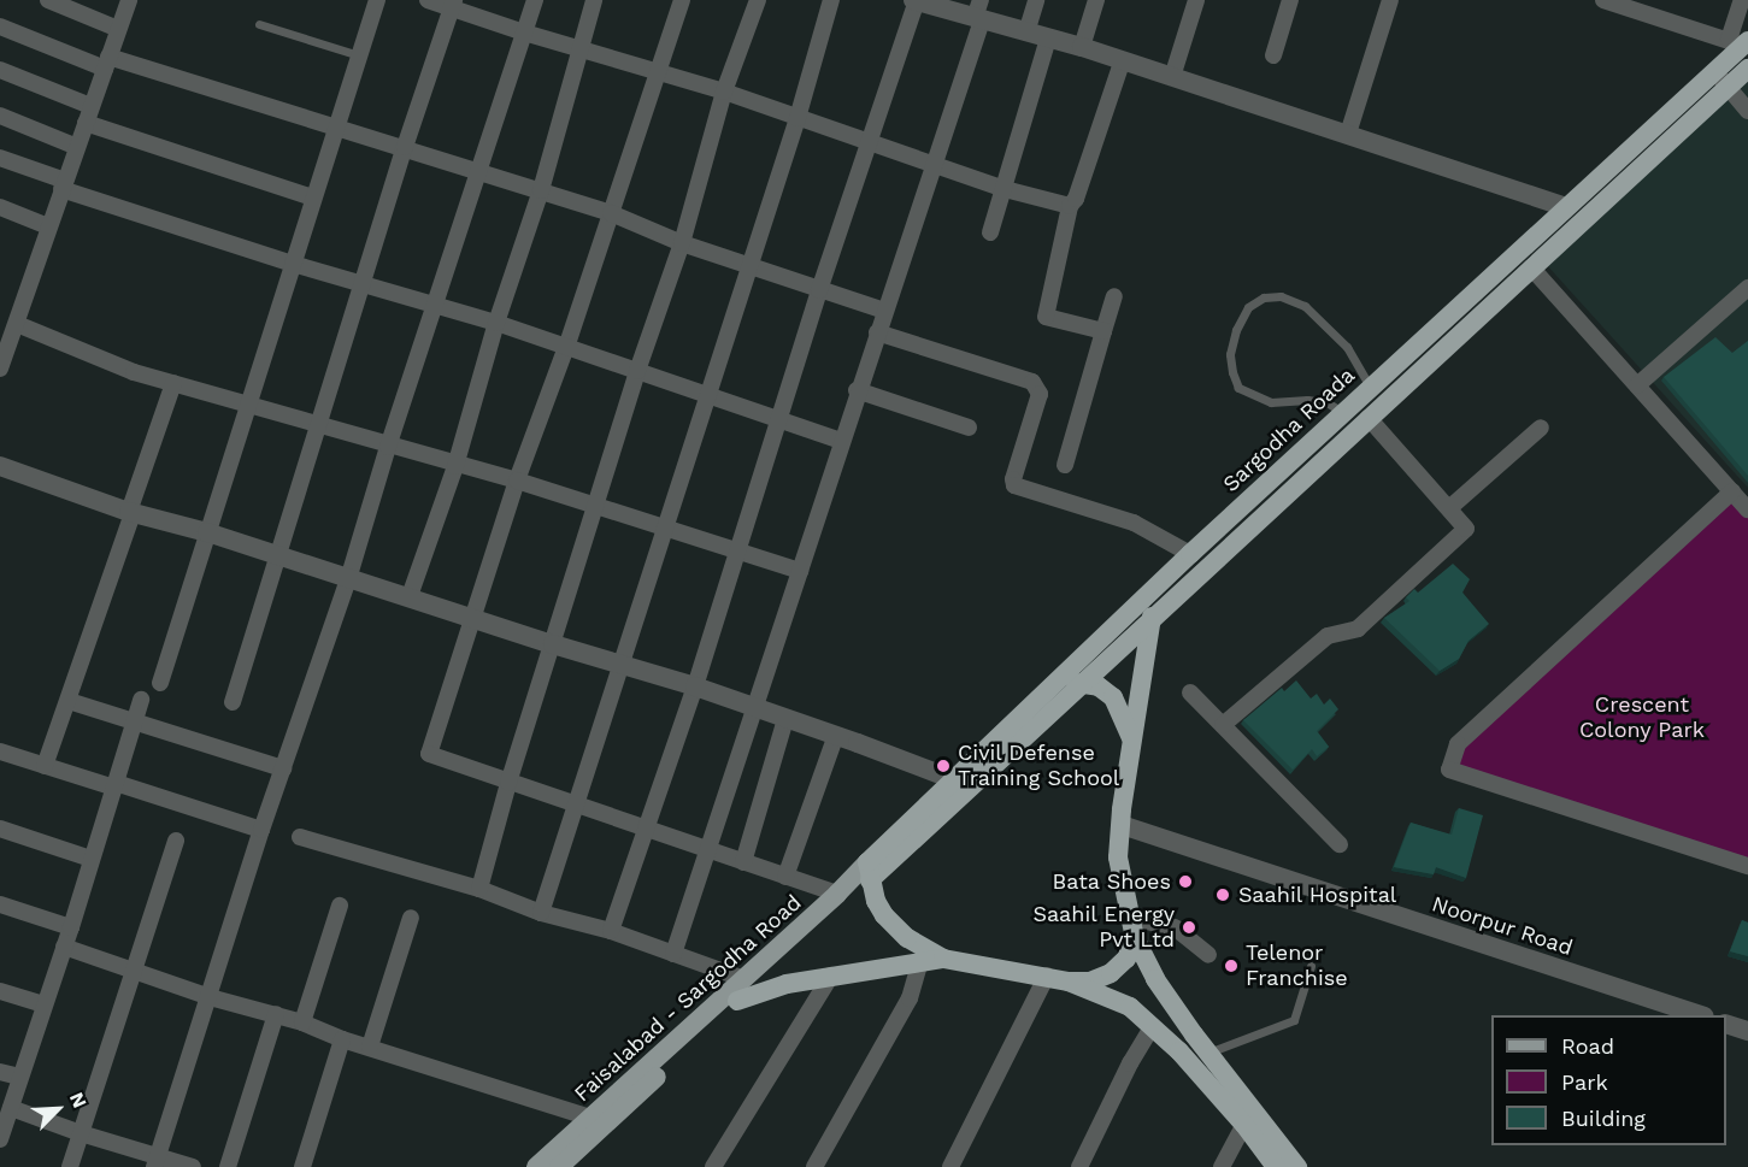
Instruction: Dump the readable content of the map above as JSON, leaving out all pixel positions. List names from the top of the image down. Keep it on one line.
{"streets":{"highway":["Sargodha Roada"],"main road":["Faisalabad - Sargodha Road"],"street":["Noorpur Road"]},"crossings":[["Sargodha Roada","Faisalabad - Sargodha Road"]],"parks":["Crescent Colony Park"],"places":["Civil Defense Training School","Bata Shoes","Saahil Hospital","Saahil Energy Pvt Ltd","Telenor Franchise"],"legend":["Road","Park","Building"],"north":"top right"}
